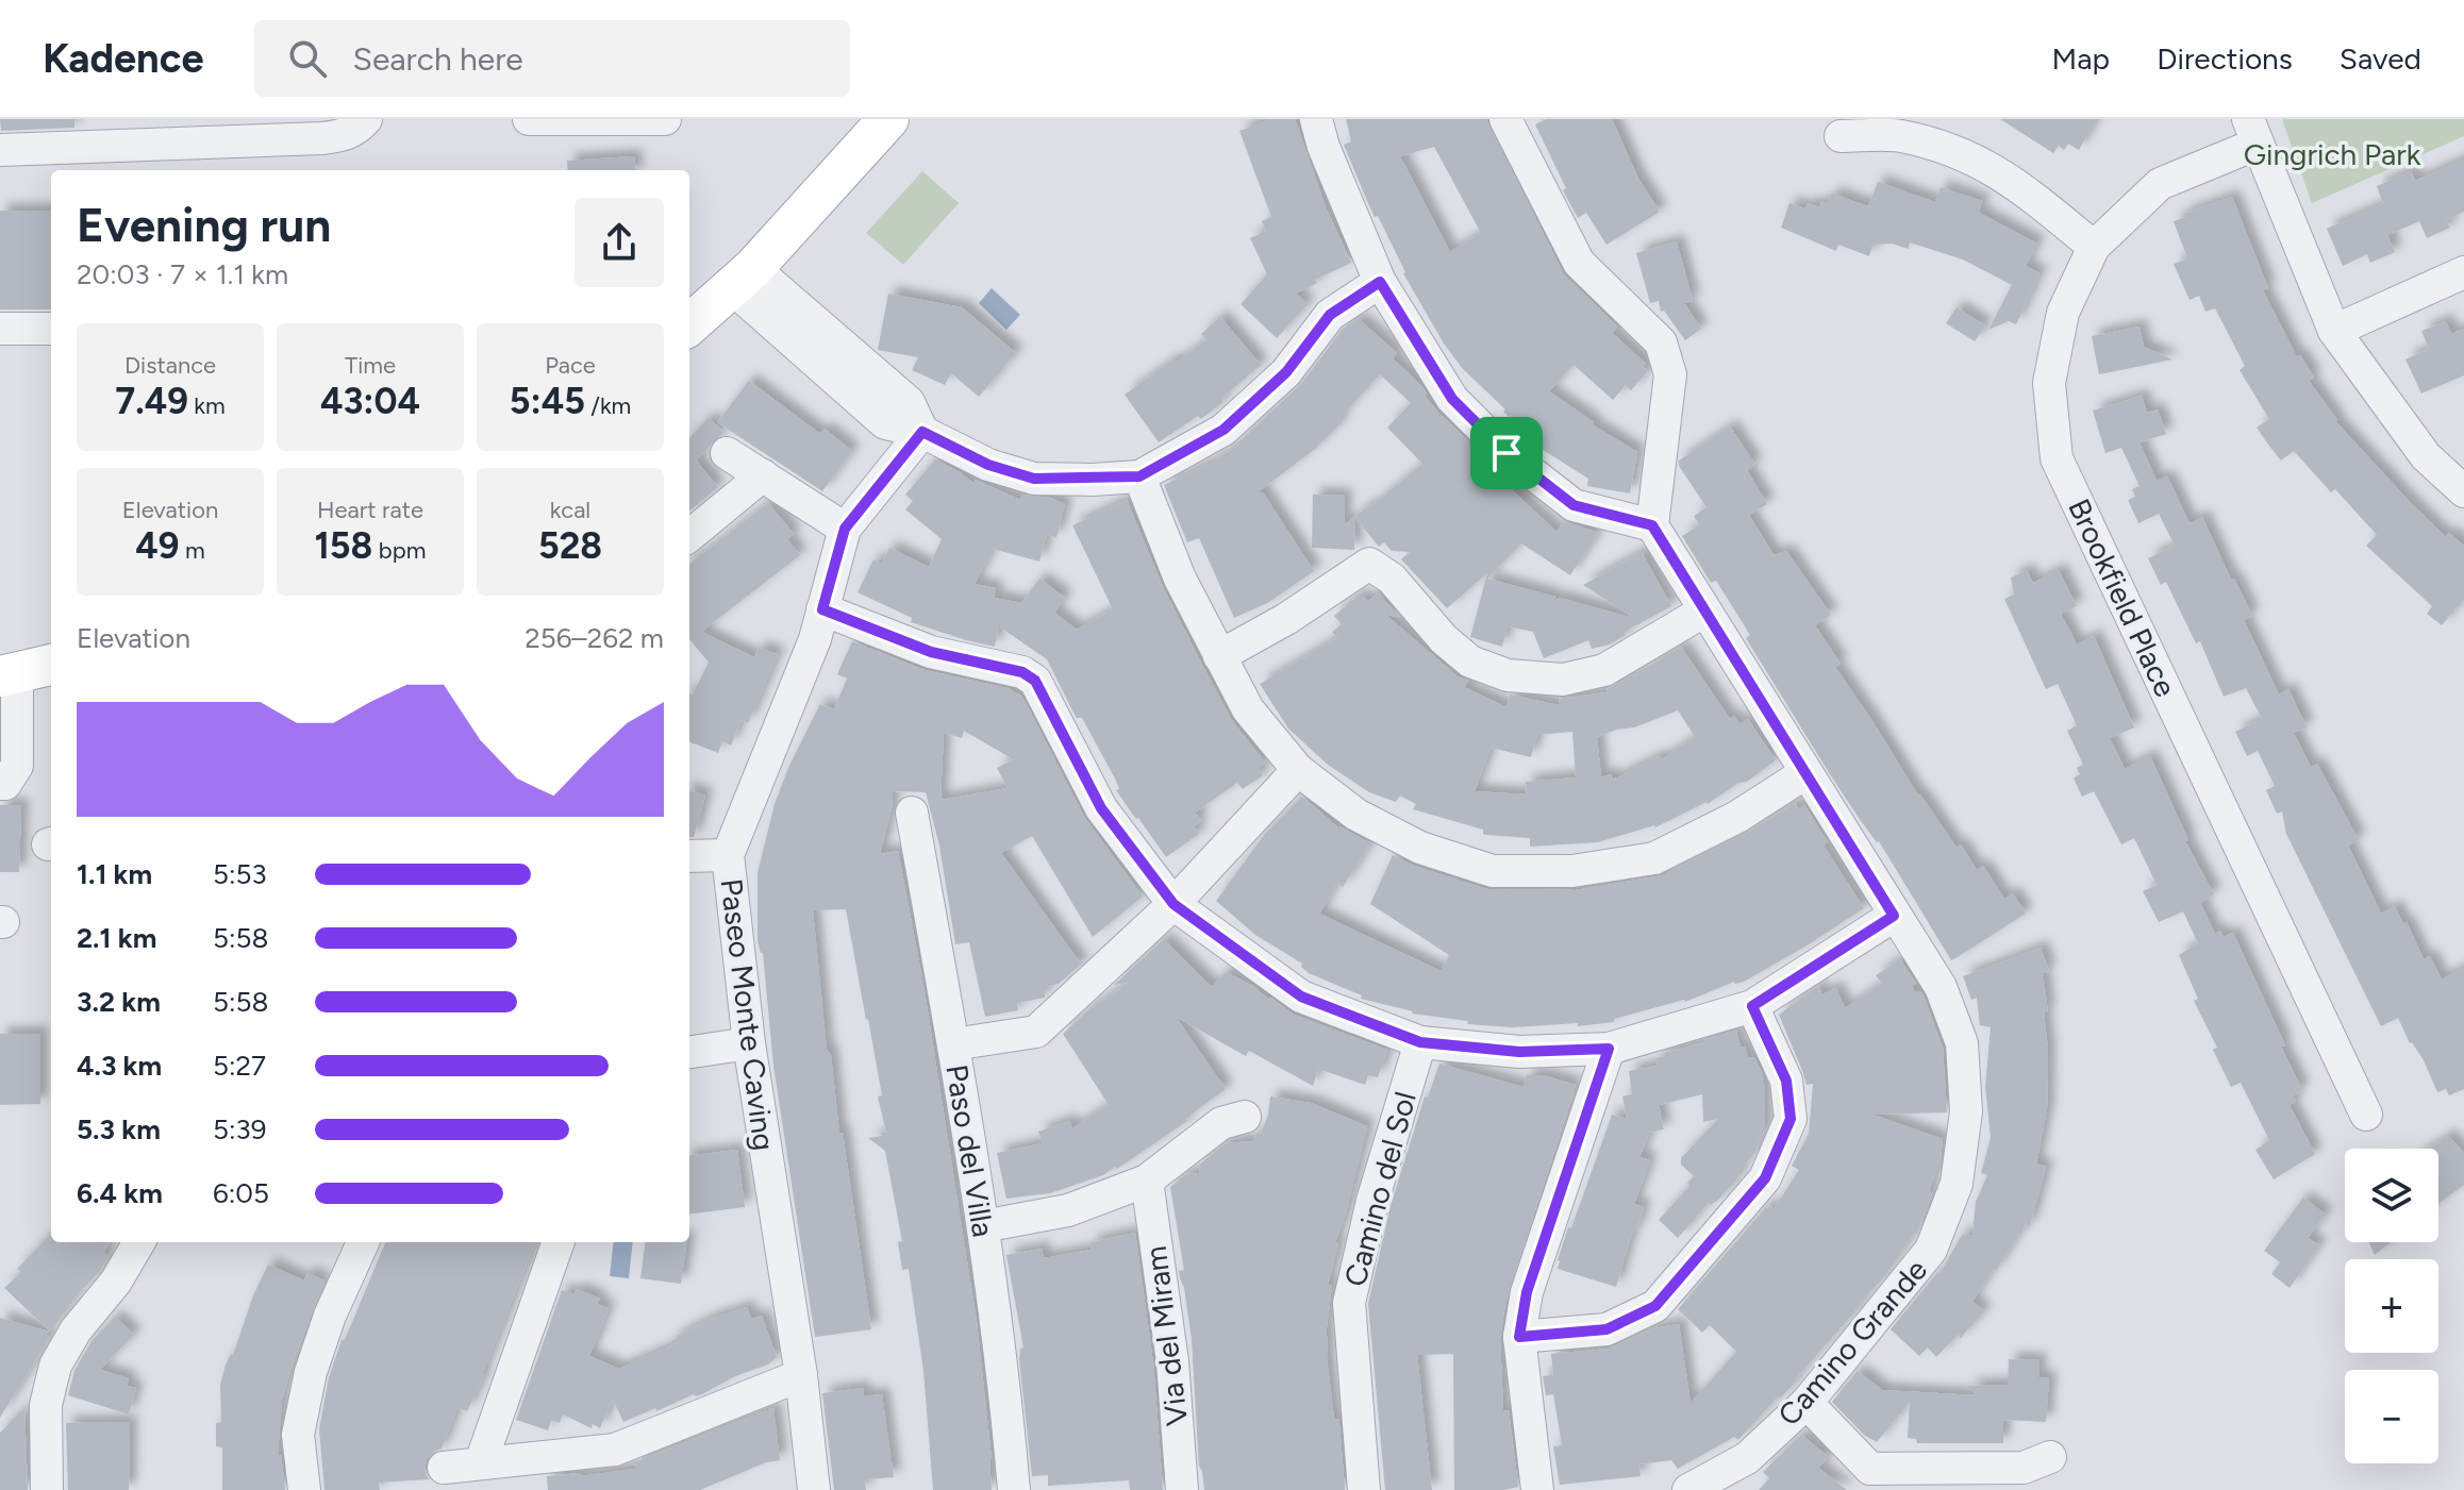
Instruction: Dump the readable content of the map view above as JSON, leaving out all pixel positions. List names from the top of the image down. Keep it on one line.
{"streets":{"street":["Brookfield Place","Paseo Monte Caving","Paso del Villa","Camino del Sol","Via del Miram","Camino Grande"]},"parks":["Gingrich Park"],"page":{"header":"Kadence","search":"Search here","nav":["Map","Directions","Saved"],"heading":["Evening run","20:03 · 7 × 1.1 km"],"stats":[["Distance","7.49 km"],["Time","43:04"],["Pace","5:45 /km"],["Elevation","49 m"],["Heart rate","158 bpm"],["kcal","528"]],"chart":["Elevation","256–262 m"],"list":[{"name":"1.1 km","note":"5:53"},{"name":"2.1 km","note":"5:58"},{"name":"3.2 km","note":"5:58"},{"name":"4.3 km","note":"5:27"},{"name":"5.3 km","note":"5:39"},{"name":"6.4 km","note":"6:05"}],"map_buttons":["+","−"]}}
